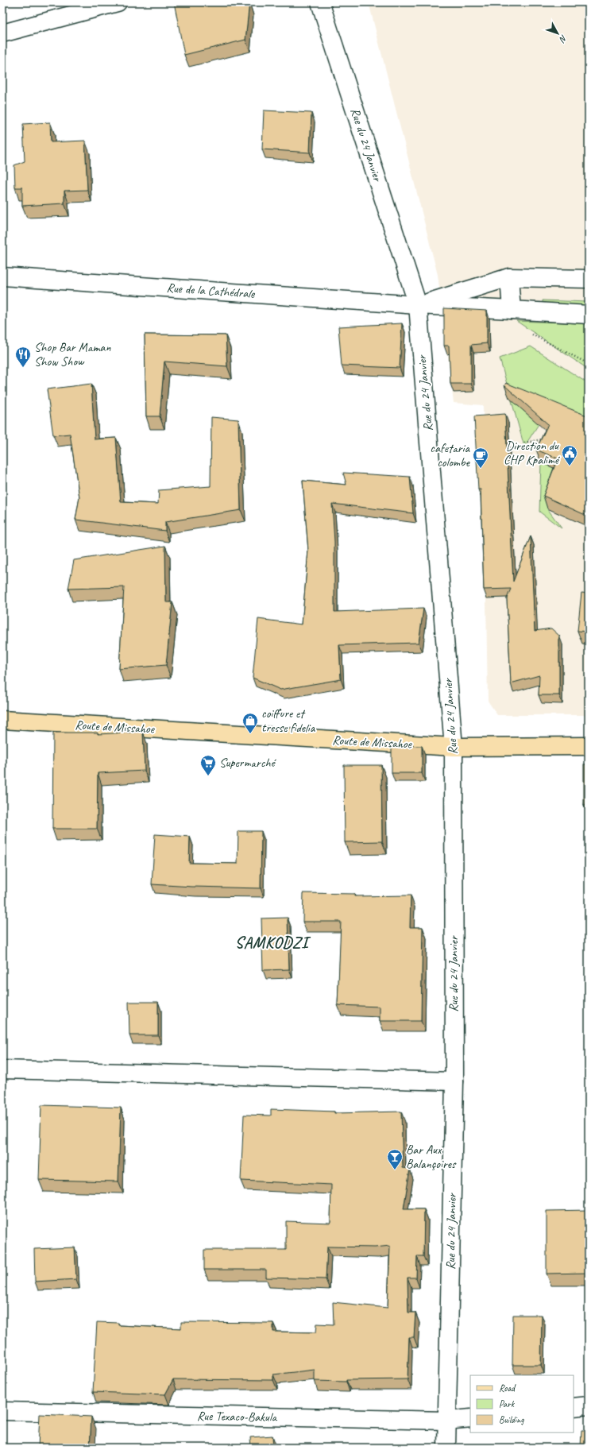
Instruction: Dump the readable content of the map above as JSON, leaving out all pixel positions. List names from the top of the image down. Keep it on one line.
{"streets":{"main road":["Route de Missahoe"],"street":["Rue du 24 Janvier","Rue de la Cathédrale","Rue Texaco-Bakula"]},"crossings":[["Rue du 24 Janvier","Rue de la Cathédrale"],["Rue du 24 Janvier","Route de Missahoe"],["Rue du 24 Janvier","Rue Texaco-Bakula"]],"districts":["SAMKODZI"],"places":{"restaurant":["Shop Bar Maman Show Show"],"public building":["Direction du CHP Kpalimé"],"cafe":["cafetaria colombe"],"shop":["coiffure et tresse fidelia"],"supermarket":["Supermarché"],"bar":["Bar Aux Balançoires"]},"legend":["Road","Park","Building"],"north":"bottom right"}
